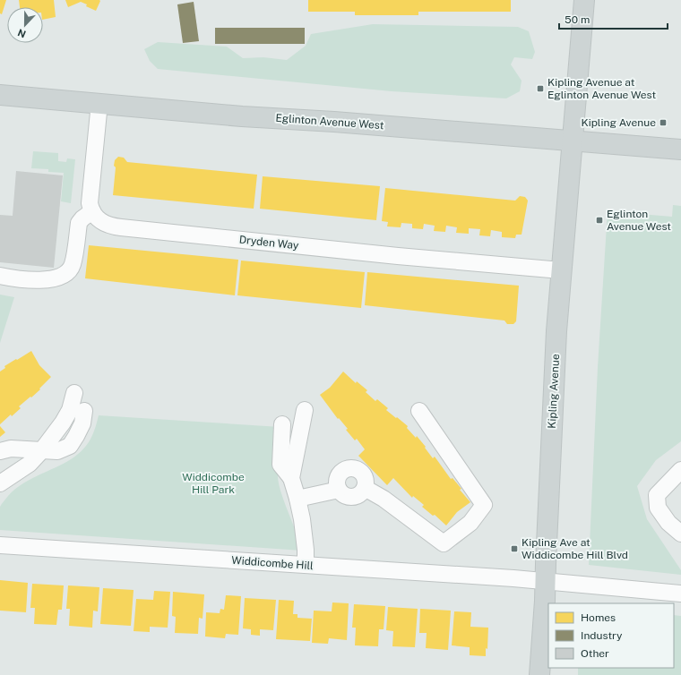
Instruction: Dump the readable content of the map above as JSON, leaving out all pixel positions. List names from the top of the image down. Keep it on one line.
{"streets":{"main road":["Eglinton Avenue West","Kipling Avenue"],"street":["Dryden Way","Widdicombe Hill"]},"crossings":[["Eglinton Avenue West","Kipling Avenue"],["Dryden Way","Kipling Avenue"],["Kipling Avenue","Widdicombe Hill"]],"parks":["Widdicombe Hill Park"],"places":{"transit":["Kipling Avenue at Eglinton Avenue West","Kipling Avenue","Eglinton Avenue West","Kipling Ave at Widdicombe Hill Blvd"]},"legend":["Homes","Industry","Other"],"scale_bar":"50 m","north":"bottom"}
